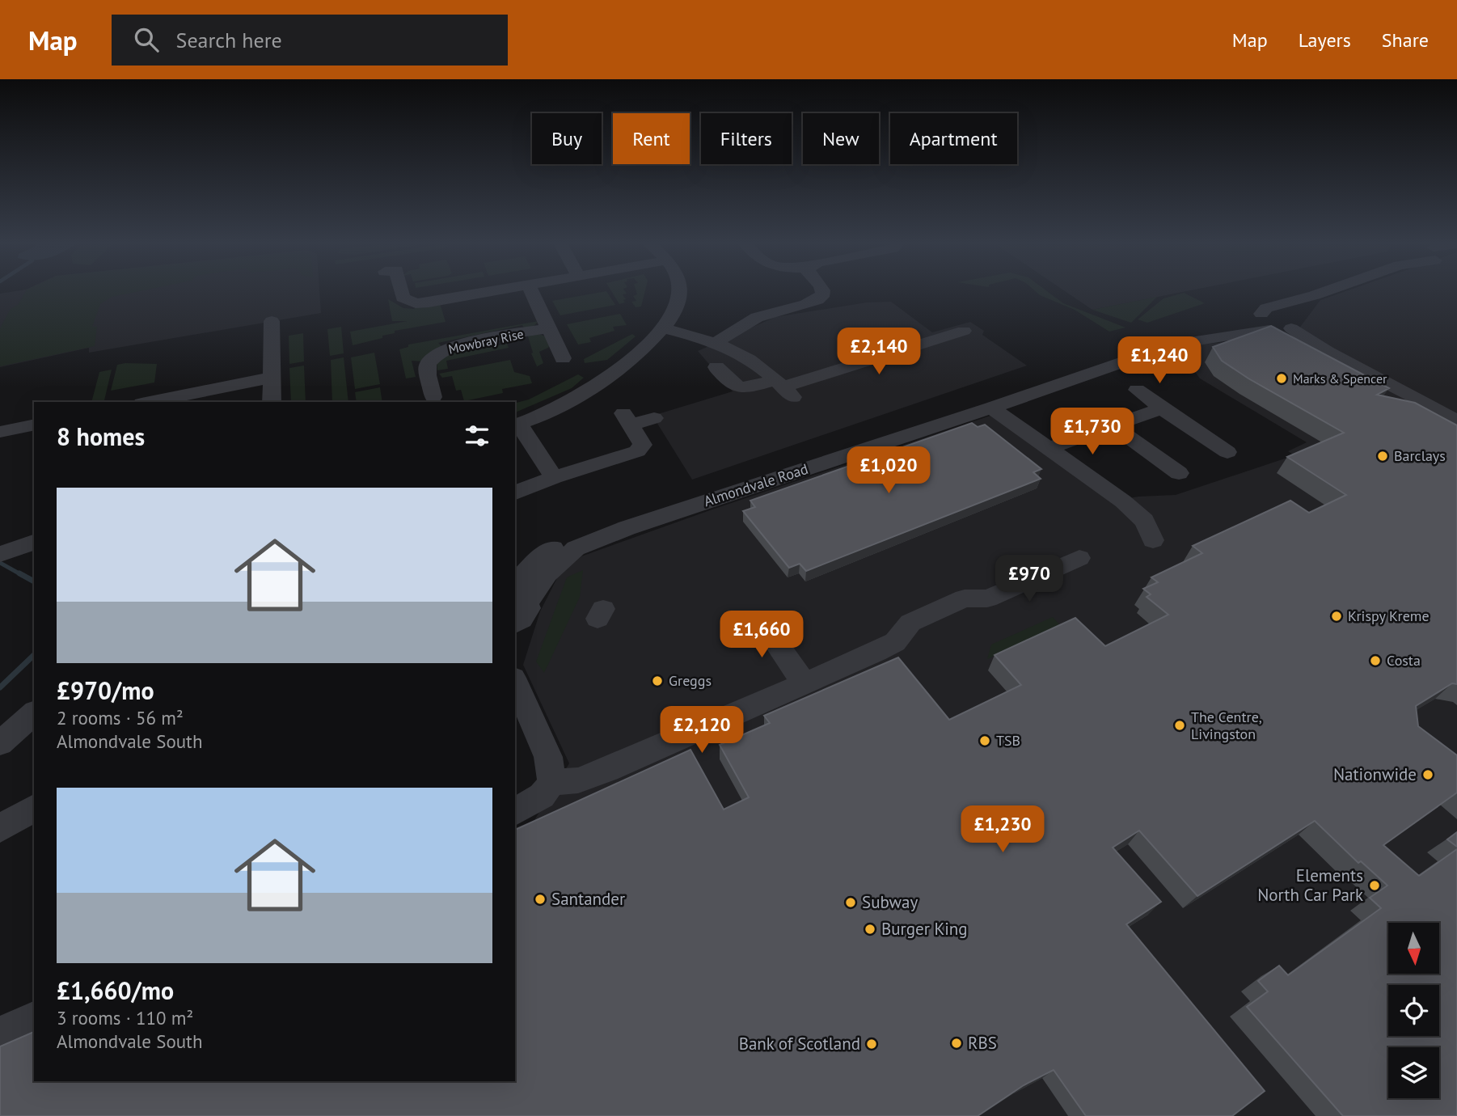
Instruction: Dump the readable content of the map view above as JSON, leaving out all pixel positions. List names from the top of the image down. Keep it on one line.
{"streets":{"street":["Mowbray Rise","Almondvale Road"]},"places":["Marks & Spencer","Barclays","Krispy Kreme","Costa","Greggs","The Centre, Livingston","TSB","Nationwide","Elements North Car Park","Santander","Subway","Burger King","RBS","Bank of Scotland"],"north":"bottom","page":{"header":"Map","search":"Search here","nav":["Map","Layers","Share"],"chip":["Buy","Rent","Filters","New","Apartment"],"price":["£2,140","£1,240","£1,730","£1,020","£970","£1,660","£2,120","£1,230"],"heading":"8 homes","list":[{"name":"£970/mo","note":"2 rooms · 56 m² · Almondvale South"},{"name":"£1,660/mo","note":"3 rooms · 110 m² · Almondvale South"}]}}
